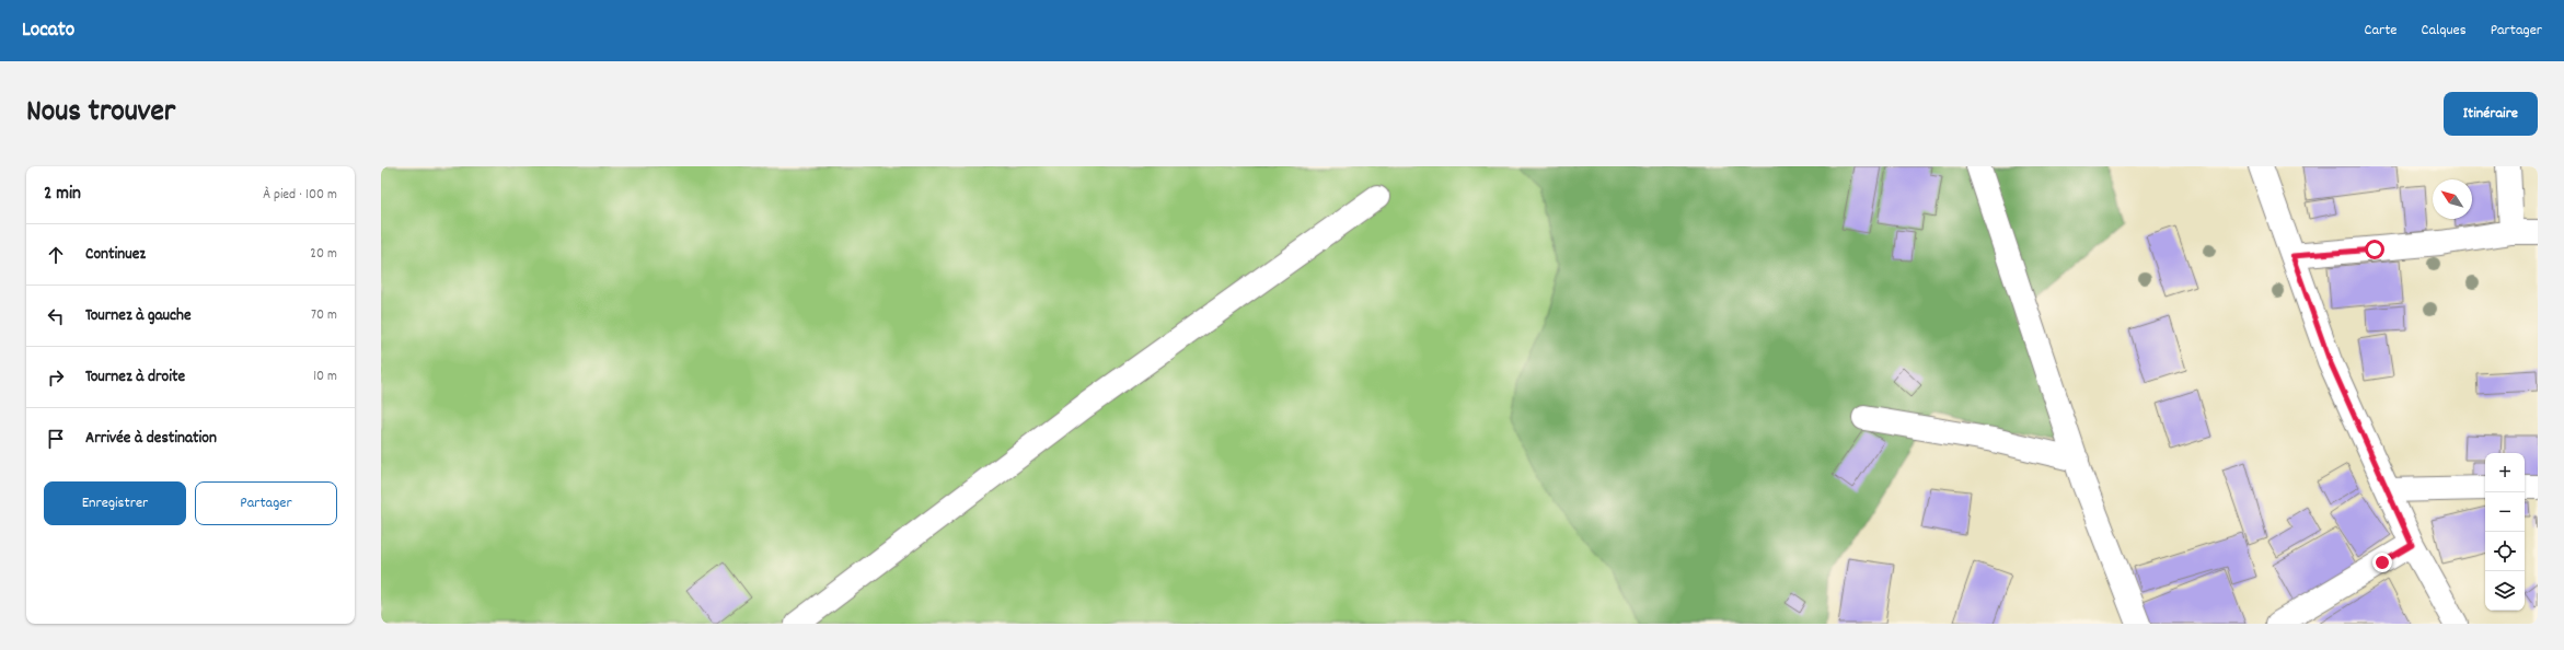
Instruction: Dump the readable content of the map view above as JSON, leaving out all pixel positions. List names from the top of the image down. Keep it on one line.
{"north":"top left","page":{"header":"Locato","nav":["Carte","Calques","Partager"],"title":"Nous trouver","buttons":["Itinéraire",["Enregistrer","Partager"]],"heading":["2 min","À pied · 100 m"],"list":[["Continuez","20 m"],["Tournez à gauche","70 m"],["Tournez à droite","10 m"],"Arrivée à destination"],"map_buttons":["+","−"]}}
